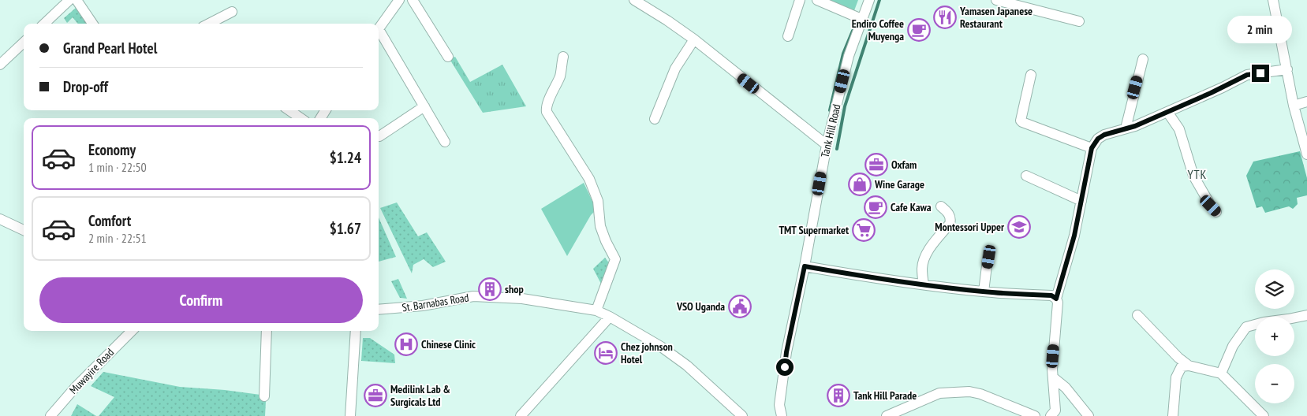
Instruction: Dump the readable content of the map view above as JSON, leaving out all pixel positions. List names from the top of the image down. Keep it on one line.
{"streets":{"street":["Tank Hill Road","St. Barnabas Road","Muwayire Road"]},"districts":["YTK"],"places":{"restaurant":["Yamasen Japanese Restaurant"],"cafe":["Endiro Coffee Muyenga","Cafe Kawa"],"office":["Oxfam","Medilink Lab & Surgicals Ltd"],"shop":["Wine Garage"],"school or university":["Montessori Upper"],"supermarket":["TMT Supermarket"],"building":["shop","Tank Hill Parade"],"public building":["VSO Uganda"],"hospital":["Chinese Clinic"],"hotel":["Chez johnson Hotel"]},"page":{"bubble":"2 min","banner":["Grand Pearl Hotel","Drop-off"],"list":[{"name":"Economy","note":"1 min · 22:50","value":"$1.24"},{"name":"Comfort","note":"2 min · 22:51","value":"$1.67"}],"map_buttons":["+","−"],"buttons":"Confirm"}}
